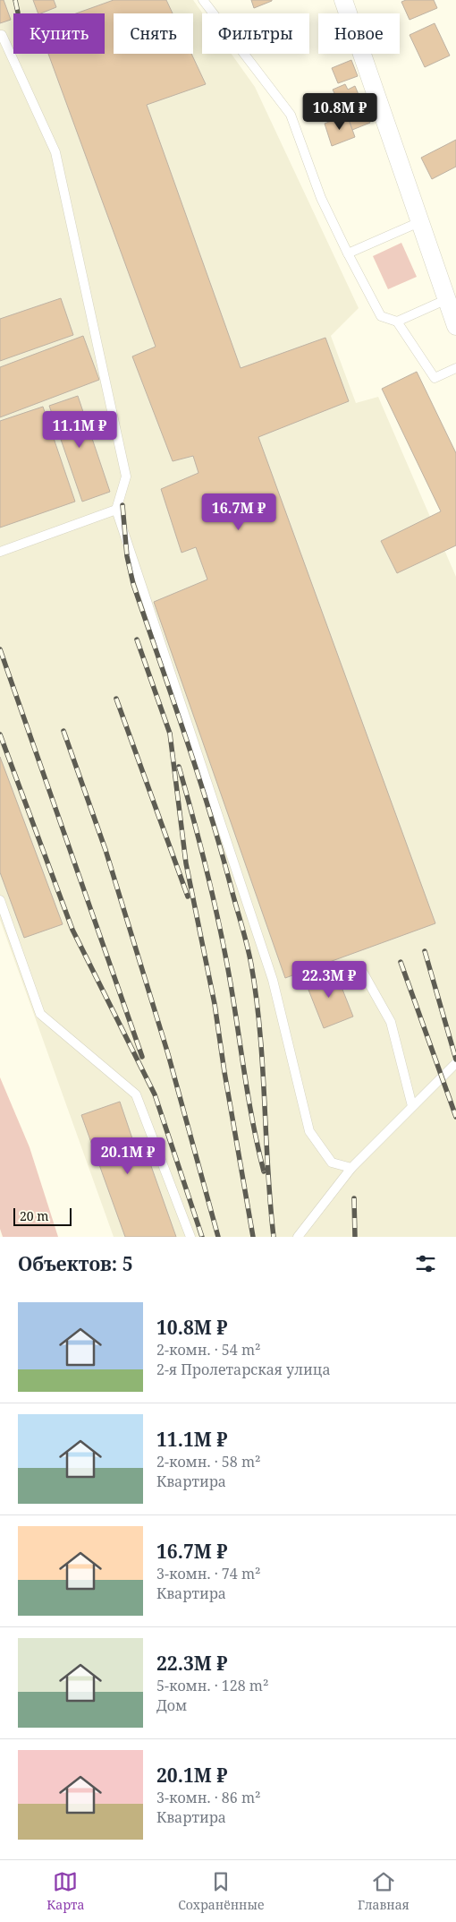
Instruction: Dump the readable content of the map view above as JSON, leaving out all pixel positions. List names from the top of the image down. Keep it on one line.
{"scale_bar":"20 m","page":{"chip":["Купить","Снять","Фильтры","Новое"],"price":["10.8M ₽","11.1M ₽","16.7M ₽","22.3M ₽","20.1M ₽"],"scale":"20 m","heading":"Объектов: 5","list":[{"name":"10.8M ₽","note":"2-комн. · 54 m² · 2-я Пролетарская улица"},{"name":"11.1M ₽","note":"2-комн. · 58 m² · Квартира"},{"name":"16.7M ₽","note":"3-комн. · 74 m² · Квартира"},{"name":"22.3M ₽","note":"5-комн. · 128 m² · Дом"},{"name":"20.1M ₽","note":"3-комн. · 86 m² · Квартира"}],"tabs":["Карта","Сохранённые","Главная"]}}
